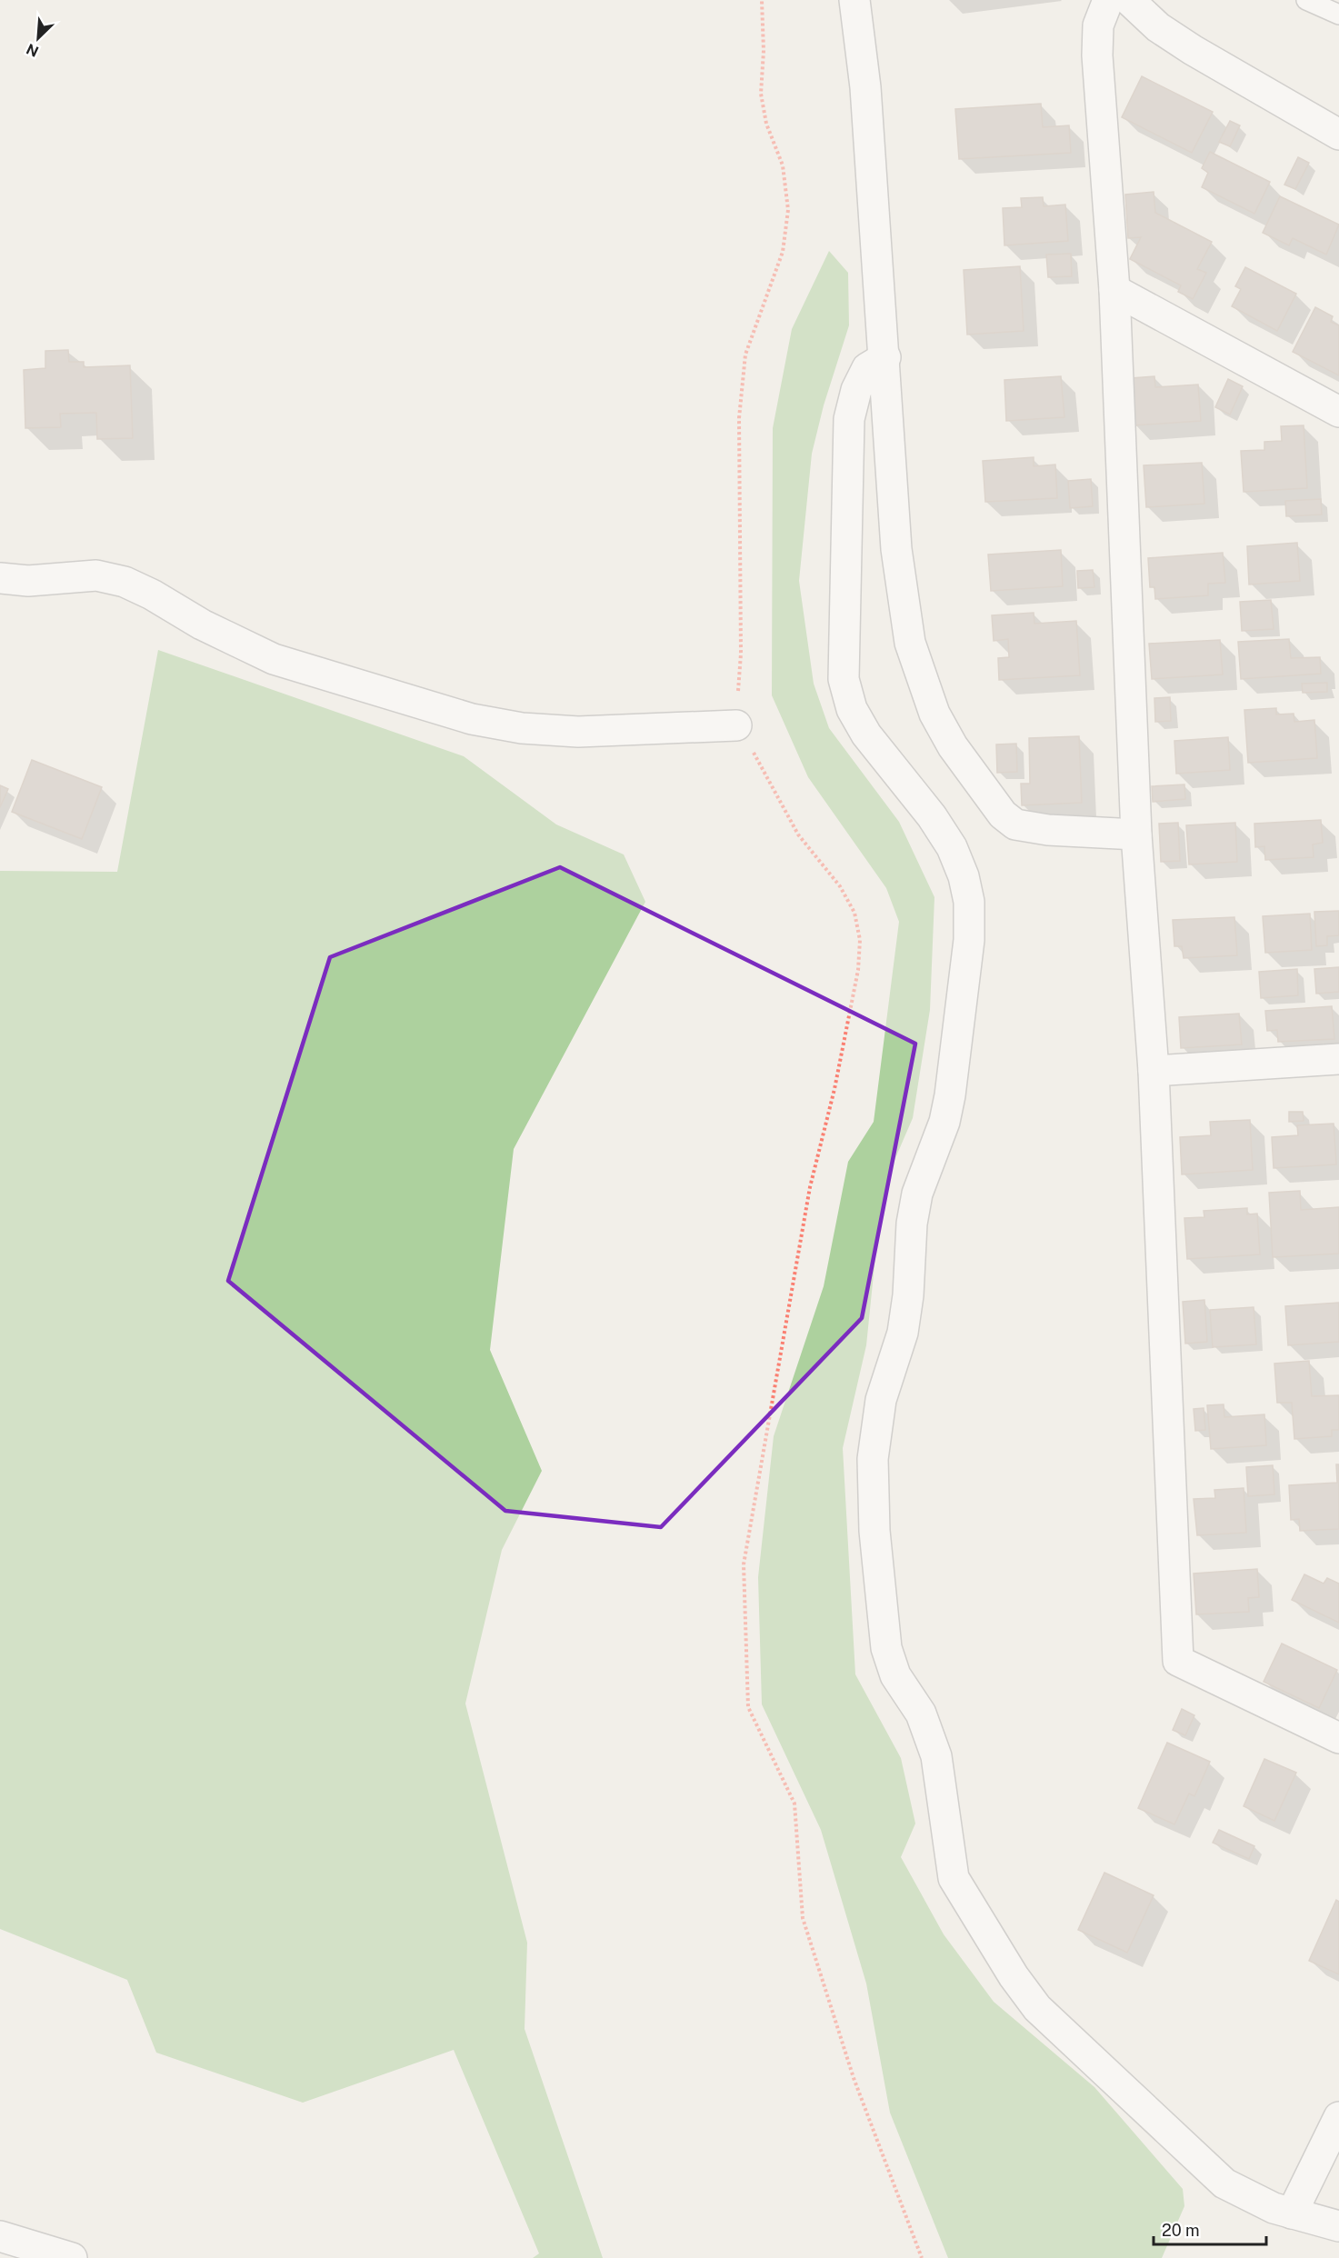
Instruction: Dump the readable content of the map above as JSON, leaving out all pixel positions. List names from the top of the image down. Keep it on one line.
{"scale_bar":"20 m","north":"bottom left"}
